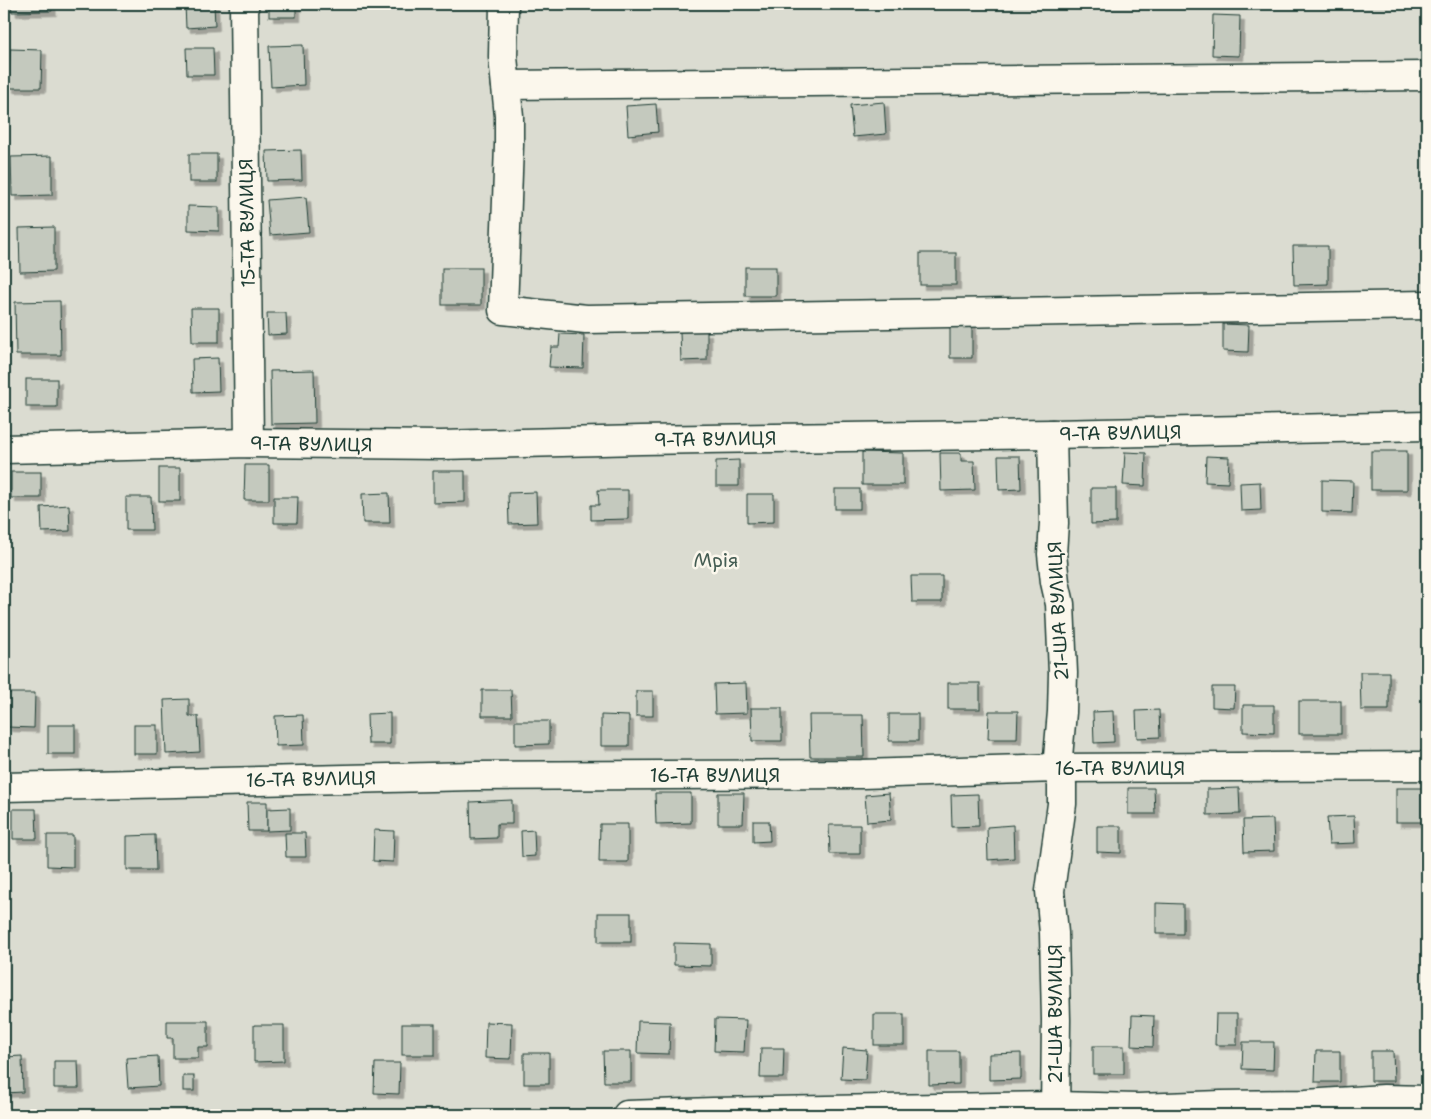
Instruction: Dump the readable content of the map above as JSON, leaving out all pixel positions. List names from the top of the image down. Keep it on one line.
{"streets":{"street":["15-ТА ВУЛИЦЯ","9-ТА ВУЛИЦЯ","21-ША ВУЛИЦЯ","16-ТА ВУЛИЦЯ"]},"crossings":[["15-ТА ВУЛИЦЯ","9-ТА ВУЛИЦЯ"],["9-ТА ВУЛИЦЯ","21-ША ВУЛИЦЯ"],["21-ША ВУЛИЦЯ","16-ТА ВУЛИЦЯ"]],"parks":["Мрія"]}
